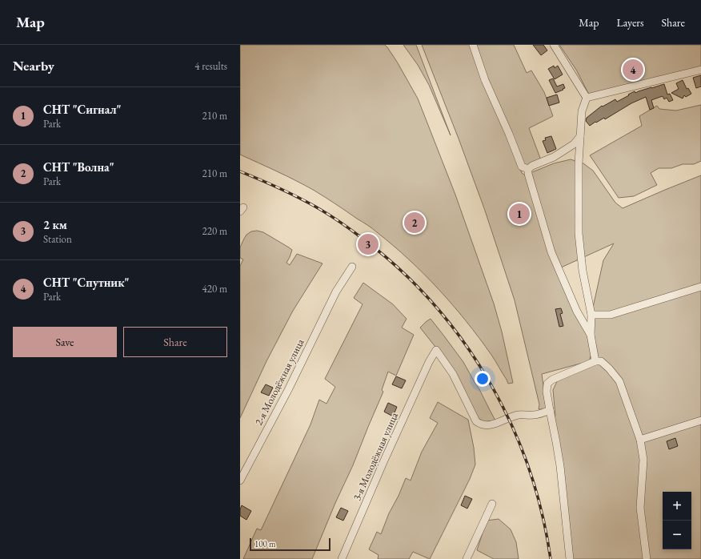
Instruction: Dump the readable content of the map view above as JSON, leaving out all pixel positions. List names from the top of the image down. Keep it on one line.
{"streets":{"street":["2-я Молодёжная улица","3-я Молодёжная улица"]},"scale_bar":"100 m","page":{"header":"Map","nav":["Map","Layers","Share"],"heading":["Nearby","4 results"],"pins":["4","1","2","3"],"list":[{"mark":"1","name":"СНТ \"Сигнал\"","note":"Park","value":"210 m"},{"mark":"2","name":"СНТ \"Волна\"","note":"Park","value":"210 m"},{"mark":"3","name":"2 км","note":"Station","value":"220 m"},{"mark":"4","name":"СНТ \"Спутник\"","note":"Park","value":"420 m"}],"buttons":["Save","Share"],"map_buttons":["+","−"],"scale":"100 m"}}
